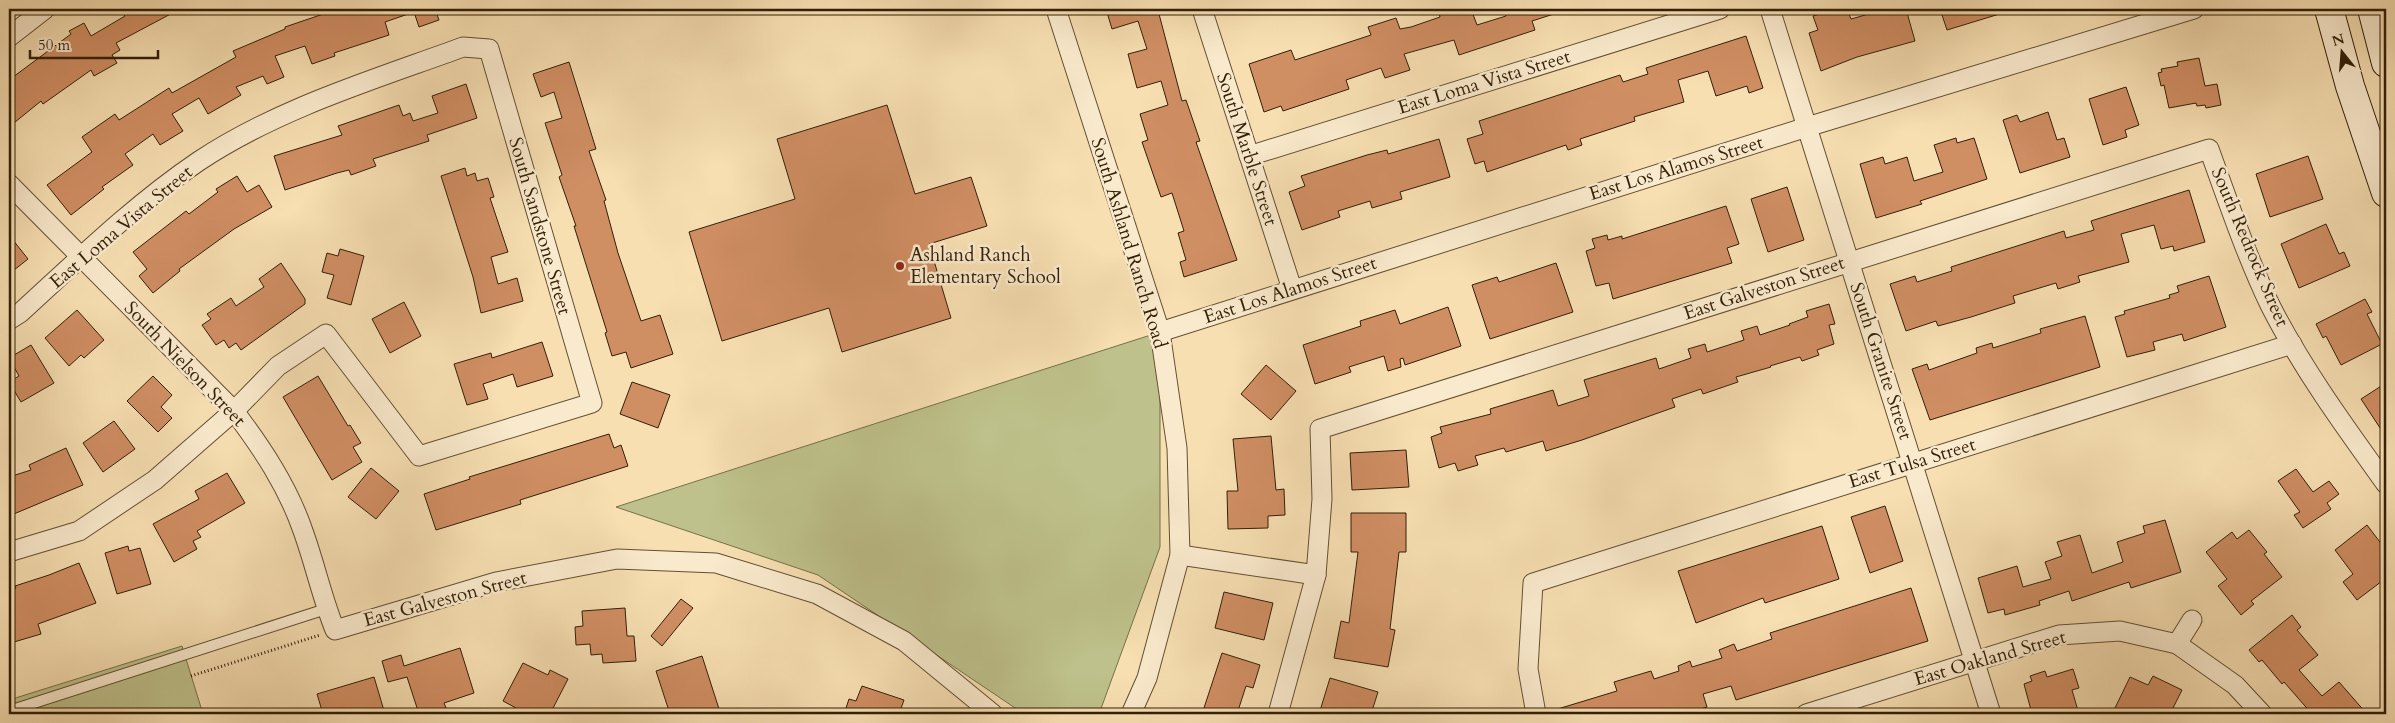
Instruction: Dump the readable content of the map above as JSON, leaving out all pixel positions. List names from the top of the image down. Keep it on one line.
{"streets":{"street":["East Loma Vista Street","South Marble Street","East Los Alamos Street","South Sandstone Street","South Ashland Ranch Road","South Redrock Street","East Galveston Street","South Granite Street","South Nielson Street","East Tulsa Street","East Oakland Street"]},"crossings":[["East Loma Vista Street","South Marble Street"],["East Loma Vista Street","South Sandstone Street"],["East Loma Vista Street","South Nielson Street"],["South Marble Street","East Los Alamos Street"],["East Los Alamos Street","South Ashland Ranch Road"],["East Los Alamos Street","South Granite Street"],["South Sandstone Street","South Nielson Street"],["South Redrock Street","East Galveston Street"],["South Redrock Street","East Tulsa Street"],["East Galveston Street","South Granite Street"],["East Galveston Street","South Nielson Street"],["South Granite Street","East Tulsa Street"],["South Granite Street","East Oakland Street"]],"places":["Ashland Ranch Elementary School"],"scale_bar":"50 m","north":"top"}
